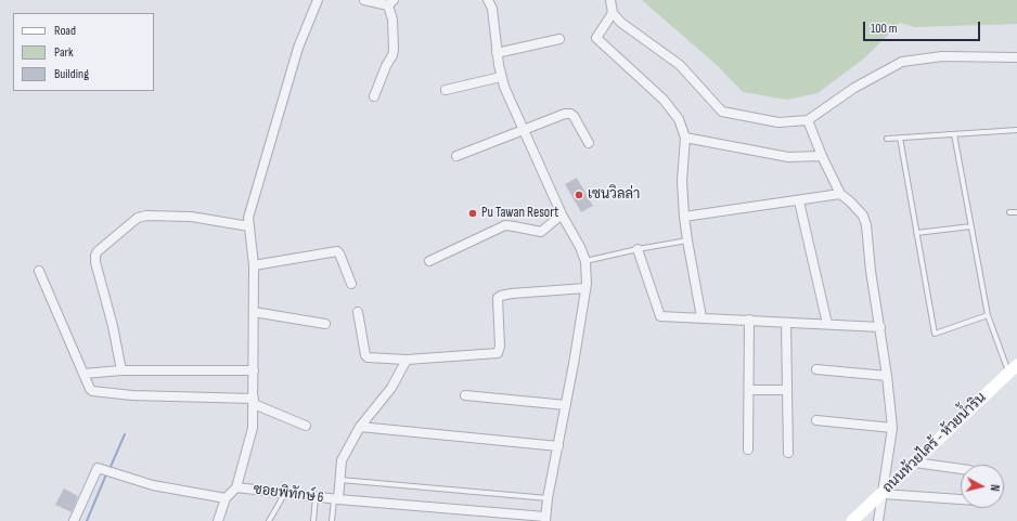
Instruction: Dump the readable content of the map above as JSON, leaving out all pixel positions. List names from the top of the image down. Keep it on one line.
{"streets":{"main road":["ถนนห้วยไคร้ - ห้วยน้ำริน"],"street":["ซอยพิทักษ์ 6"]},"places":["เซนวิลล่า","Pu Tawan Resort"],"legend":["Road","Park","Building"],"scale_bar":"100 m","north":"right"}
